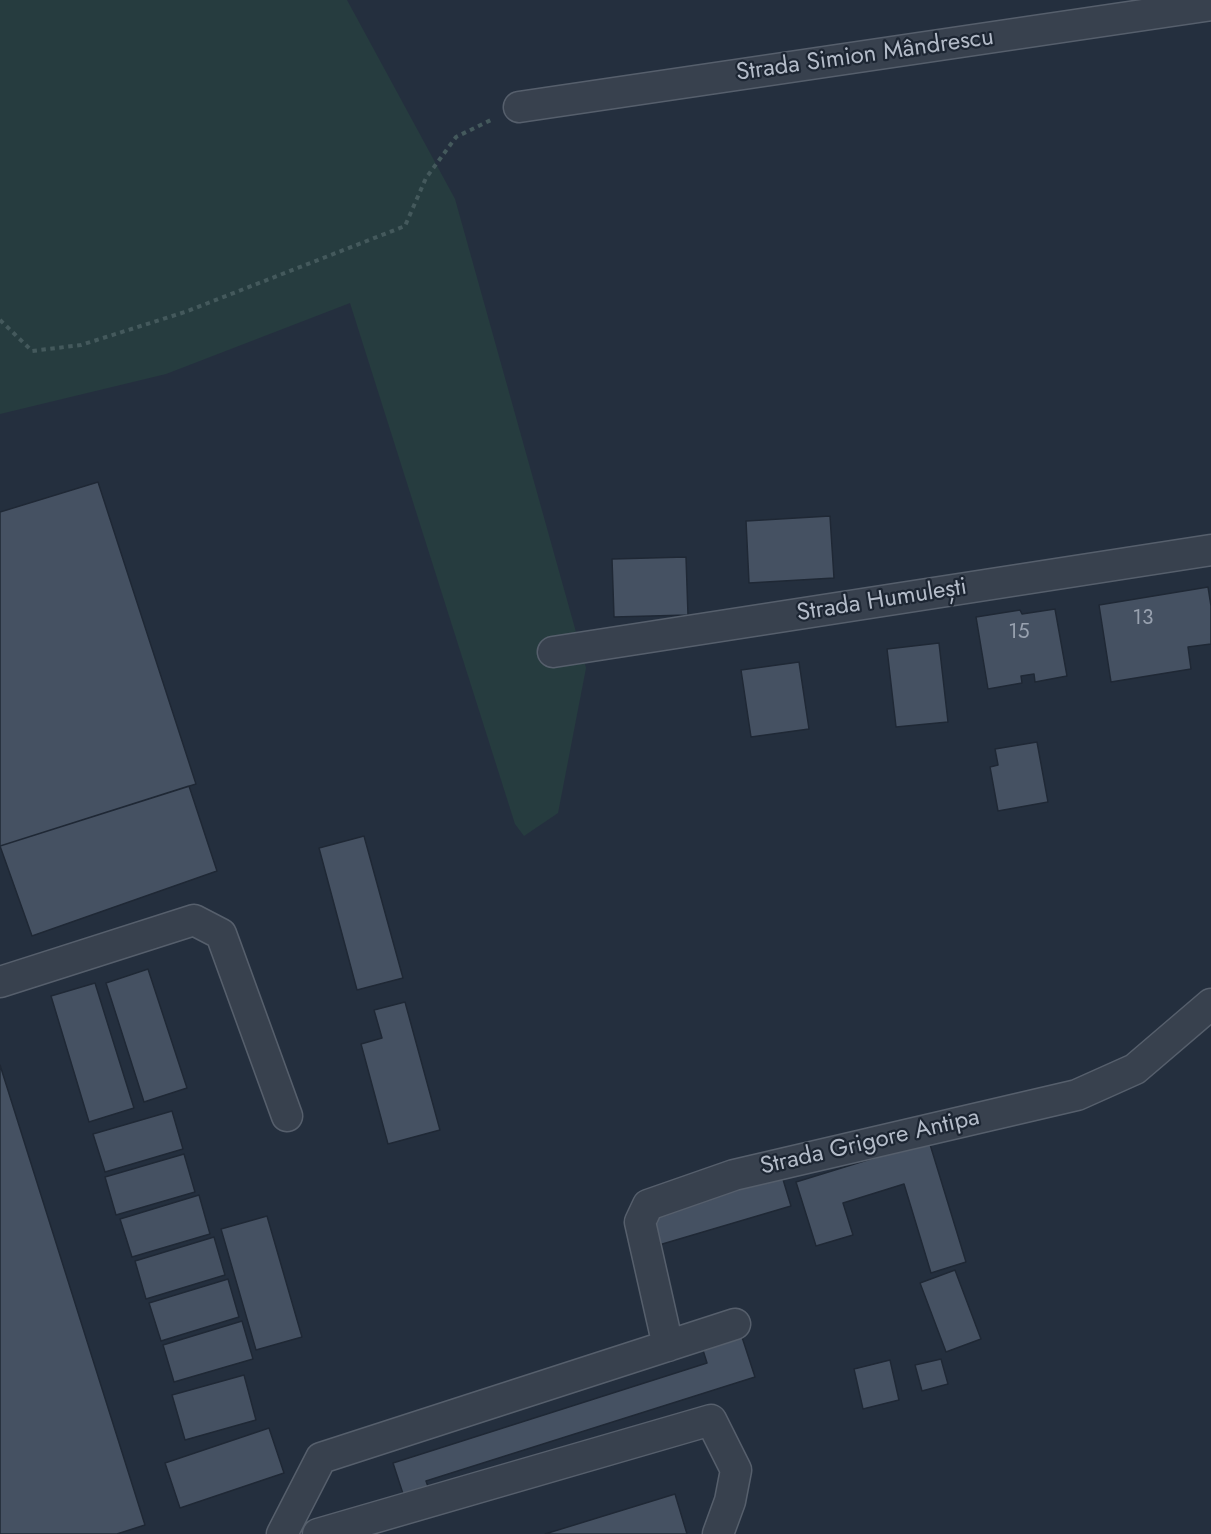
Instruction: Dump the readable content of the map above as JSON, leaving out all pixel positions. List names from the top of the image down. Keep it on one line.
{"streets":{"street":["Strada Simion Mândrescu","Strada Humulești","Strada Grigore Antipa"]},"house_numbers":["13","15"]}
